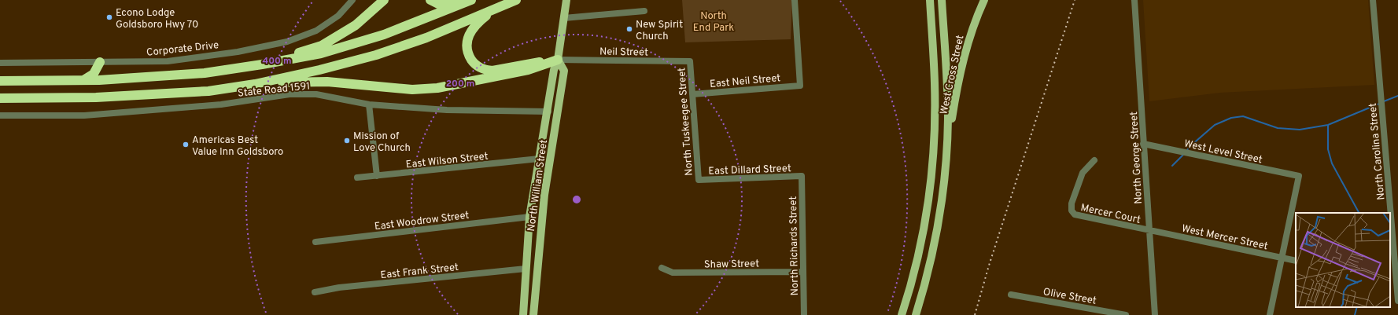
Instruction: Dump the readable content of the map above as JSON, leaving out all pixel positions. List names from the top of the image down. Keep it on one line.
{"streets":{"main road":["West Cross Street","North William Street"],"street":["Corporate Drive","Neil Street","East Neil Street","State Road 1591","North Tuskeegee Street","West Level Street","North Carolina Street","North George Street","East Wilson Street","East Dillard Street","Mercer Court","East Woodrow Street","West Mercer Street","North Richards Street","Shaw Street","East Frank Street","Olive Street"]},"crossings":[["Neil Street","North Tuskeegee Street"],["Neil Street","North William Street"],["East Neil Street","North Tuskeegee Street"],["State Road 1591","North William Street"],["North Tuskeegee Street","East Dillard Street"],["West Level Street","North George Street"],["West Level Street","West Mercer Street"],["North George Street","Mercer Court"],["North George Street","West Mercer Street"],["East Wilson Street","North William Street"],["East Dillard Street","North Richards Street"],["North William Street","East Woodrow Street"],["North William Street","East Frank Street"],["Mercer Court","West Mercer Street"],["North Richards Street","Shaw Street"]],"parks":["North End Park"],"places":["Econo Lodge Goldsboro Hwy 70","New Spirit Church","Mission of Love Church","Americas Best Value Inn Goldsboro"],"rings":["400 m","200 m"]}
